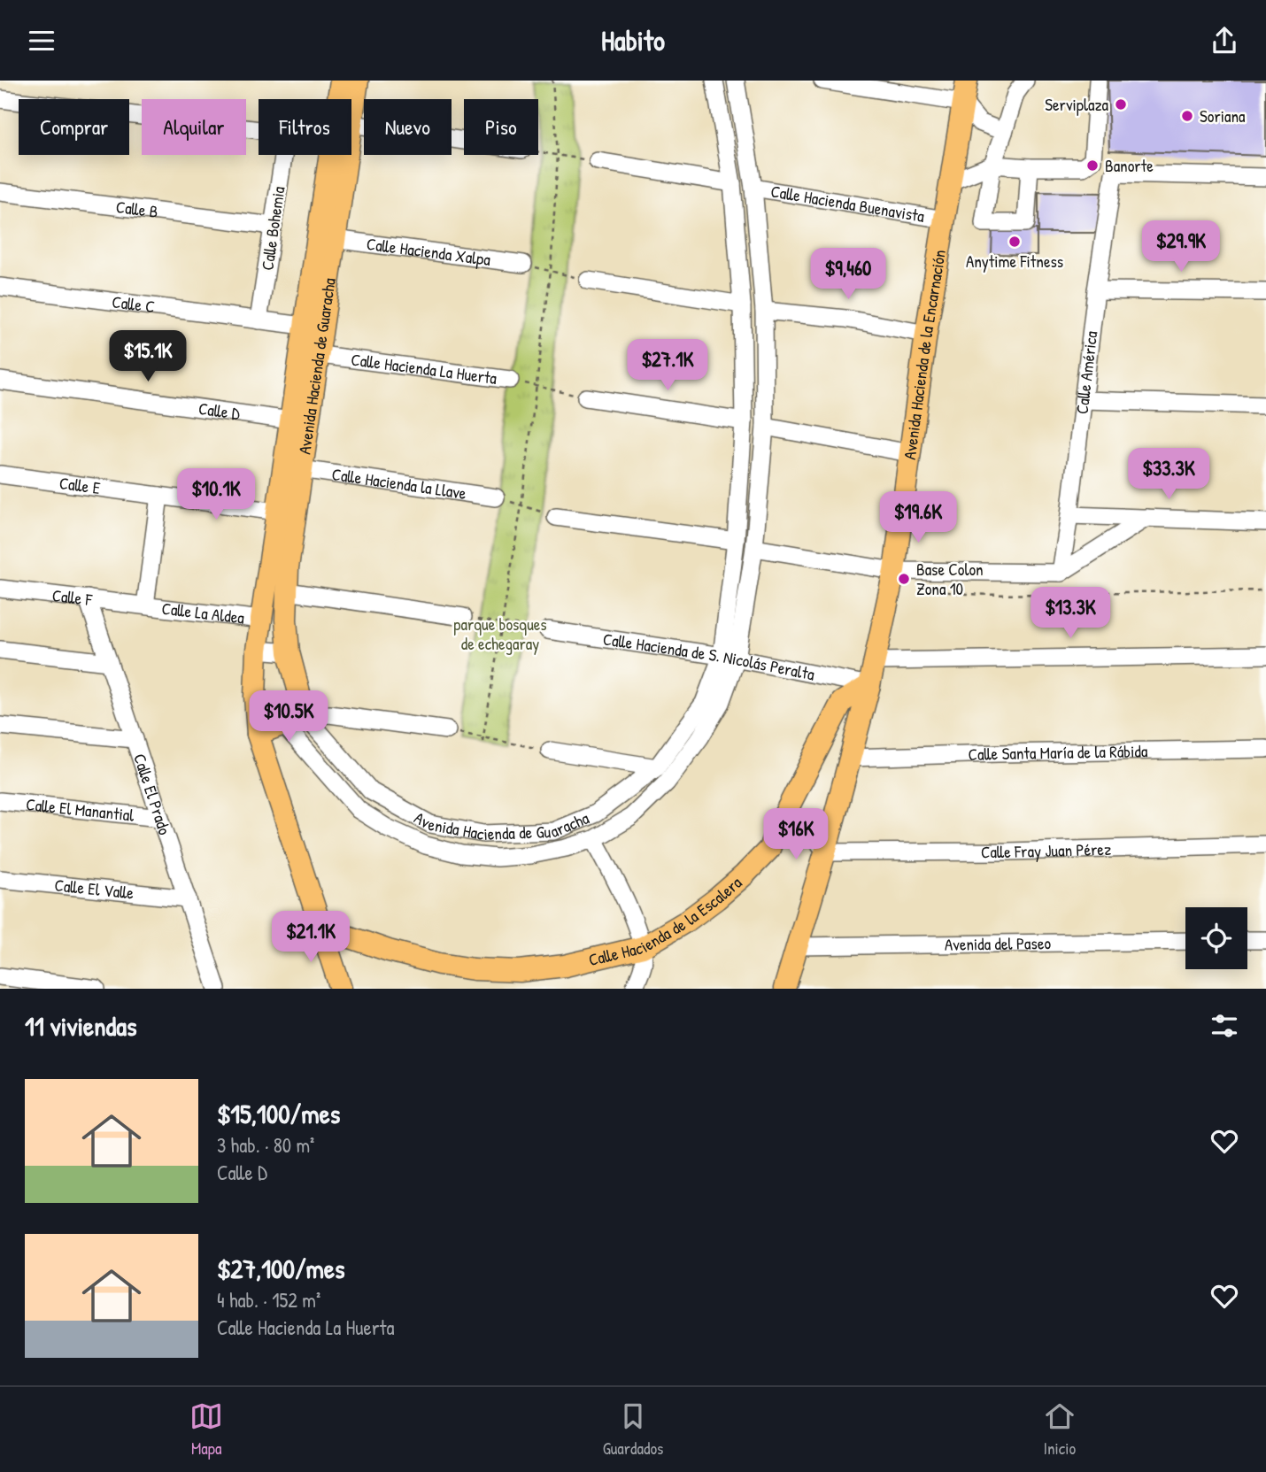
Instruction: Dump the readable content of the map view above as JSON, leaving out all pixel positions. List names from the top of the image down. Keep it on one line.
{"streets":{"main road":["Avenida Hacienda de la Encarnación","Avenida Hacienda de Guaracha","Calle Hacienda de la Escalera"],"street":["Calle Hacienda Buenavista","Calle B","Calle Bohemia","Calle Hacienda Xalpa","Calle C","Calle Hacienda La Huerta","Calle América","Calle D","Calle Hacienda la Llave","Calle E","Calle F","Calle La Aldea","Calle Hacienda de S. Nicolás Peralta","Calle Santa María de la Rábida","Calle El Prado","Calle El Manantial","Calle Fray Juan Pérez","Calle El Valle","Avenida del Paseo"]},"crossings":[["Calle Hacienda Buenavista","Avenida Hacienda de la Encarnación"],["Calle Hacienda Buenavista","Avenida Hacienda de Guaracha"],["Calle B","Calle Bohemia"],["Calle Bohemia","Calle C"],["Calle Hacienda Xalpa","Avenida Hacienda de Guaracha"],["Calle C","Avenida Hacienda de Guaracha"],["Avenida Hacienda de la Encarnación","Calle Hacienda de S. Nicolás Peralta"],["Avenida Hacienda de la Encarnación","Calle Santa María de la Rábida"],["Avenida Hacienda de la Encarnación","Calle Fray Juan Pérez"],["Avenida Hacienda de la Encarnación","Calle Hacienda de la Escalera"],["Avenida Hacienda de la Encarnación","Avenida del Paseo"],["Avenida Hacienda de Guaracha","Calle Hacienda La Huerta"],["Avenida Hacienda de Guaracha","Calle D"],["Avenida Hacienda de Guaracha","Calle Hacienda la Llave"],["Avenida Hacienda de Guaracha","Calle E"],["Avenida Hacienda de Guaracha","Calle La Aldea"],["Avenida Hacienda de Guaracha","Calle Hacienda de S. Nicolás Peralta"],["Avenida Hacienda de Guaracha","Calle Hacienda de la Escalera"],["Calle F","Calle La Aldea"],["Calle F","Calle El Prado"],["Calle Hacienda de S. Nicolás Peralta","Calle Hacienda de la Escalera"],["Calle El Prado","Calle El Manantial"],["Calle El Prado","Calle El Valle"]],"parks":["parque bosques de echegaray"],"places":["Serviplaza","Soriana","Banorte","Anytime Fitness","Base Colon Zona 10"],"page":{"header":"Habito","chip":["Comprar","Alquilar","Filtros","Nuevo","Piso"],"price":["$29.9K","$9,460","$15.1K","$27.1K","$33.3K","$10.1K","$19.6K","$13.3K","$10.5K","$16K","$21.1K"],"heading":"11 viviendas","list":[{"name":"$15,100/mes","note":"3 hab. · 80 m² · Calle D"},{"name":"$27,100/mes","note":"4 hab. · 152 m² · Calle Hacienda La Huerta"}],"tabs":["Mapa","Guardados","Inicio"]}}
